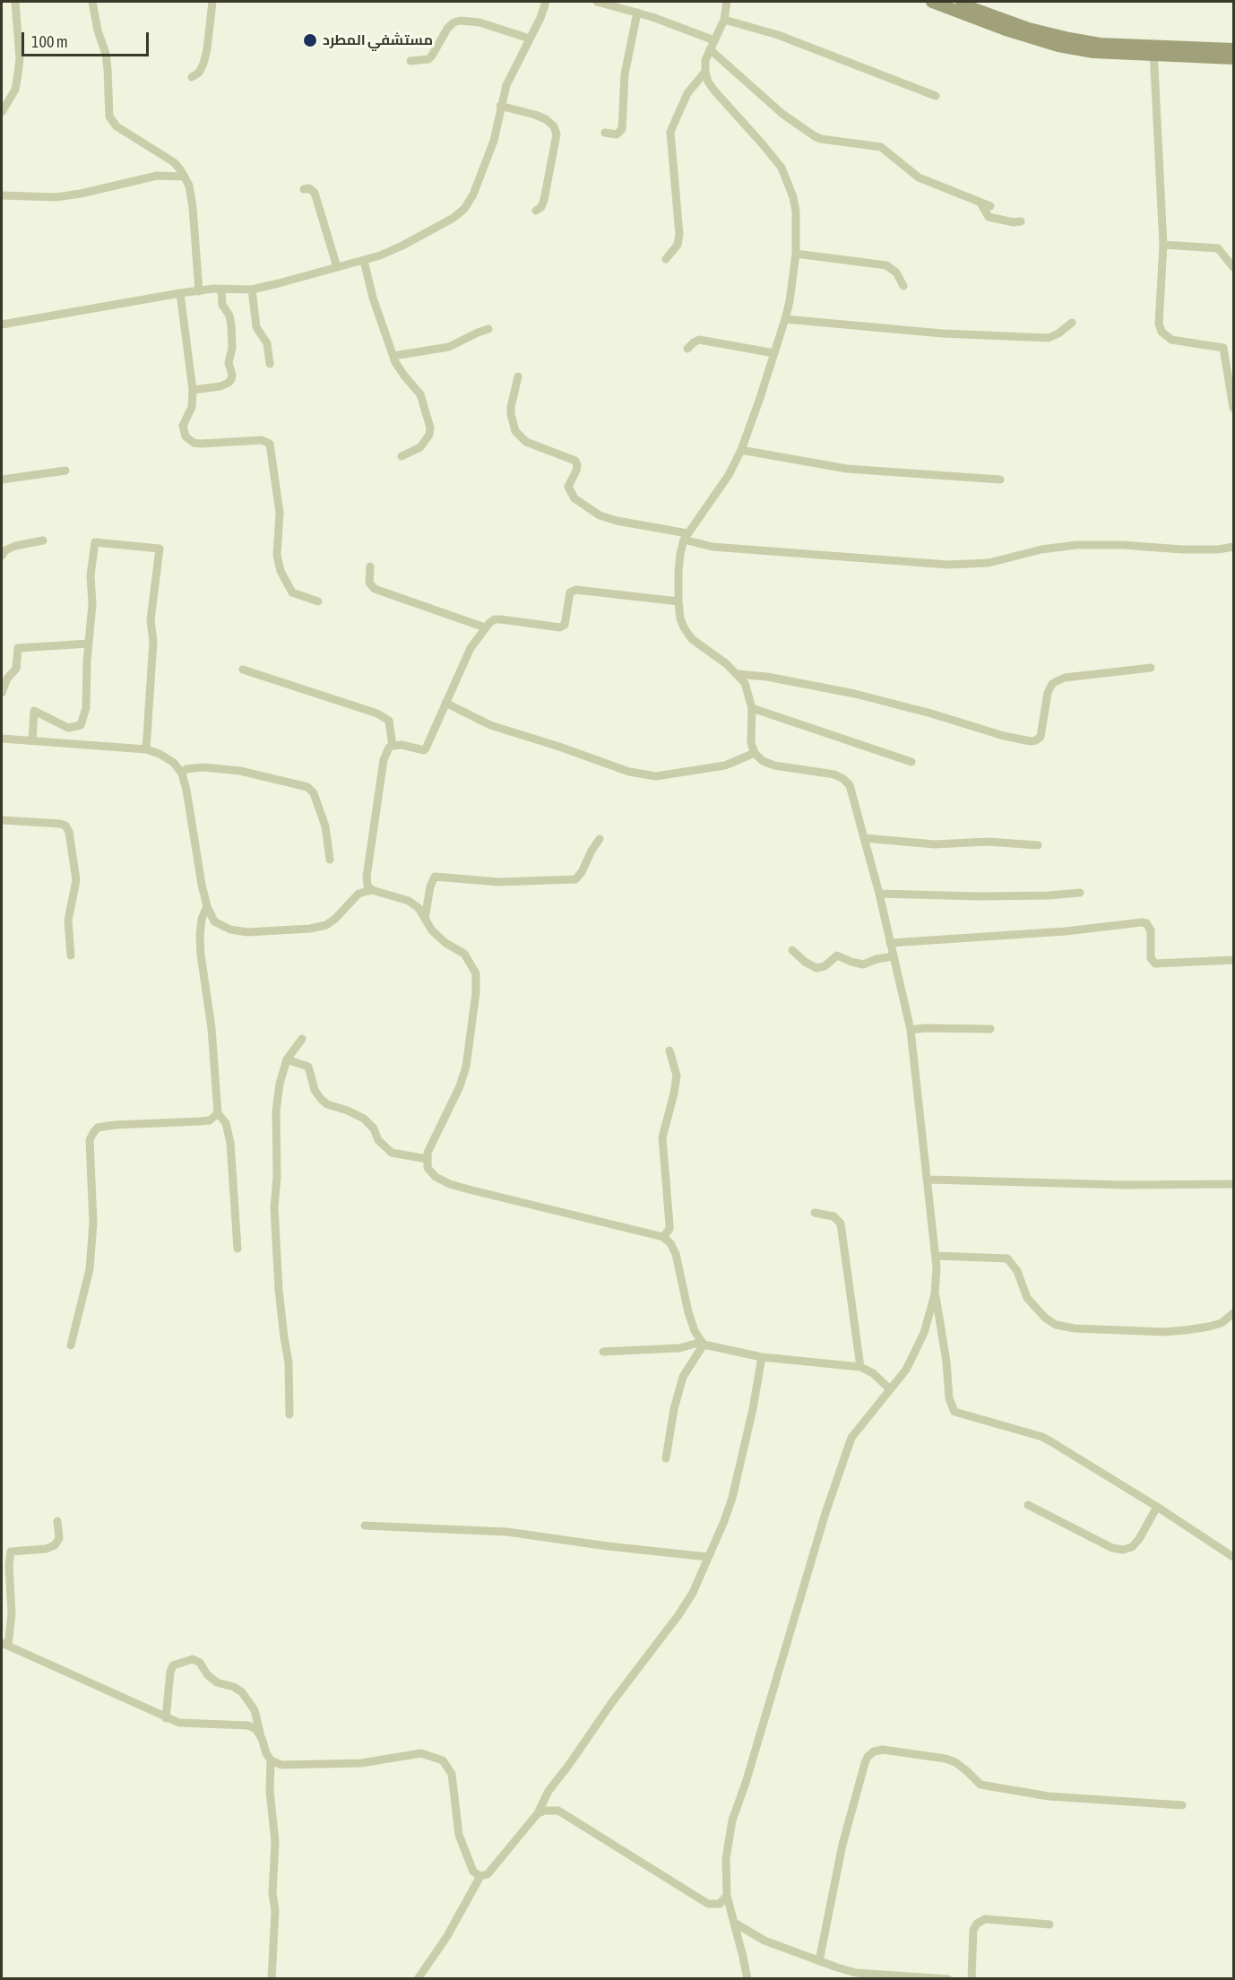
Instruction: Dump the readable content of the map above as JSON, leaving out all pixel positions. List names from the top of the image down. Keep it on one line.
{"places":["مستشفي المطرد"],"scale_bar":"100 m"}
